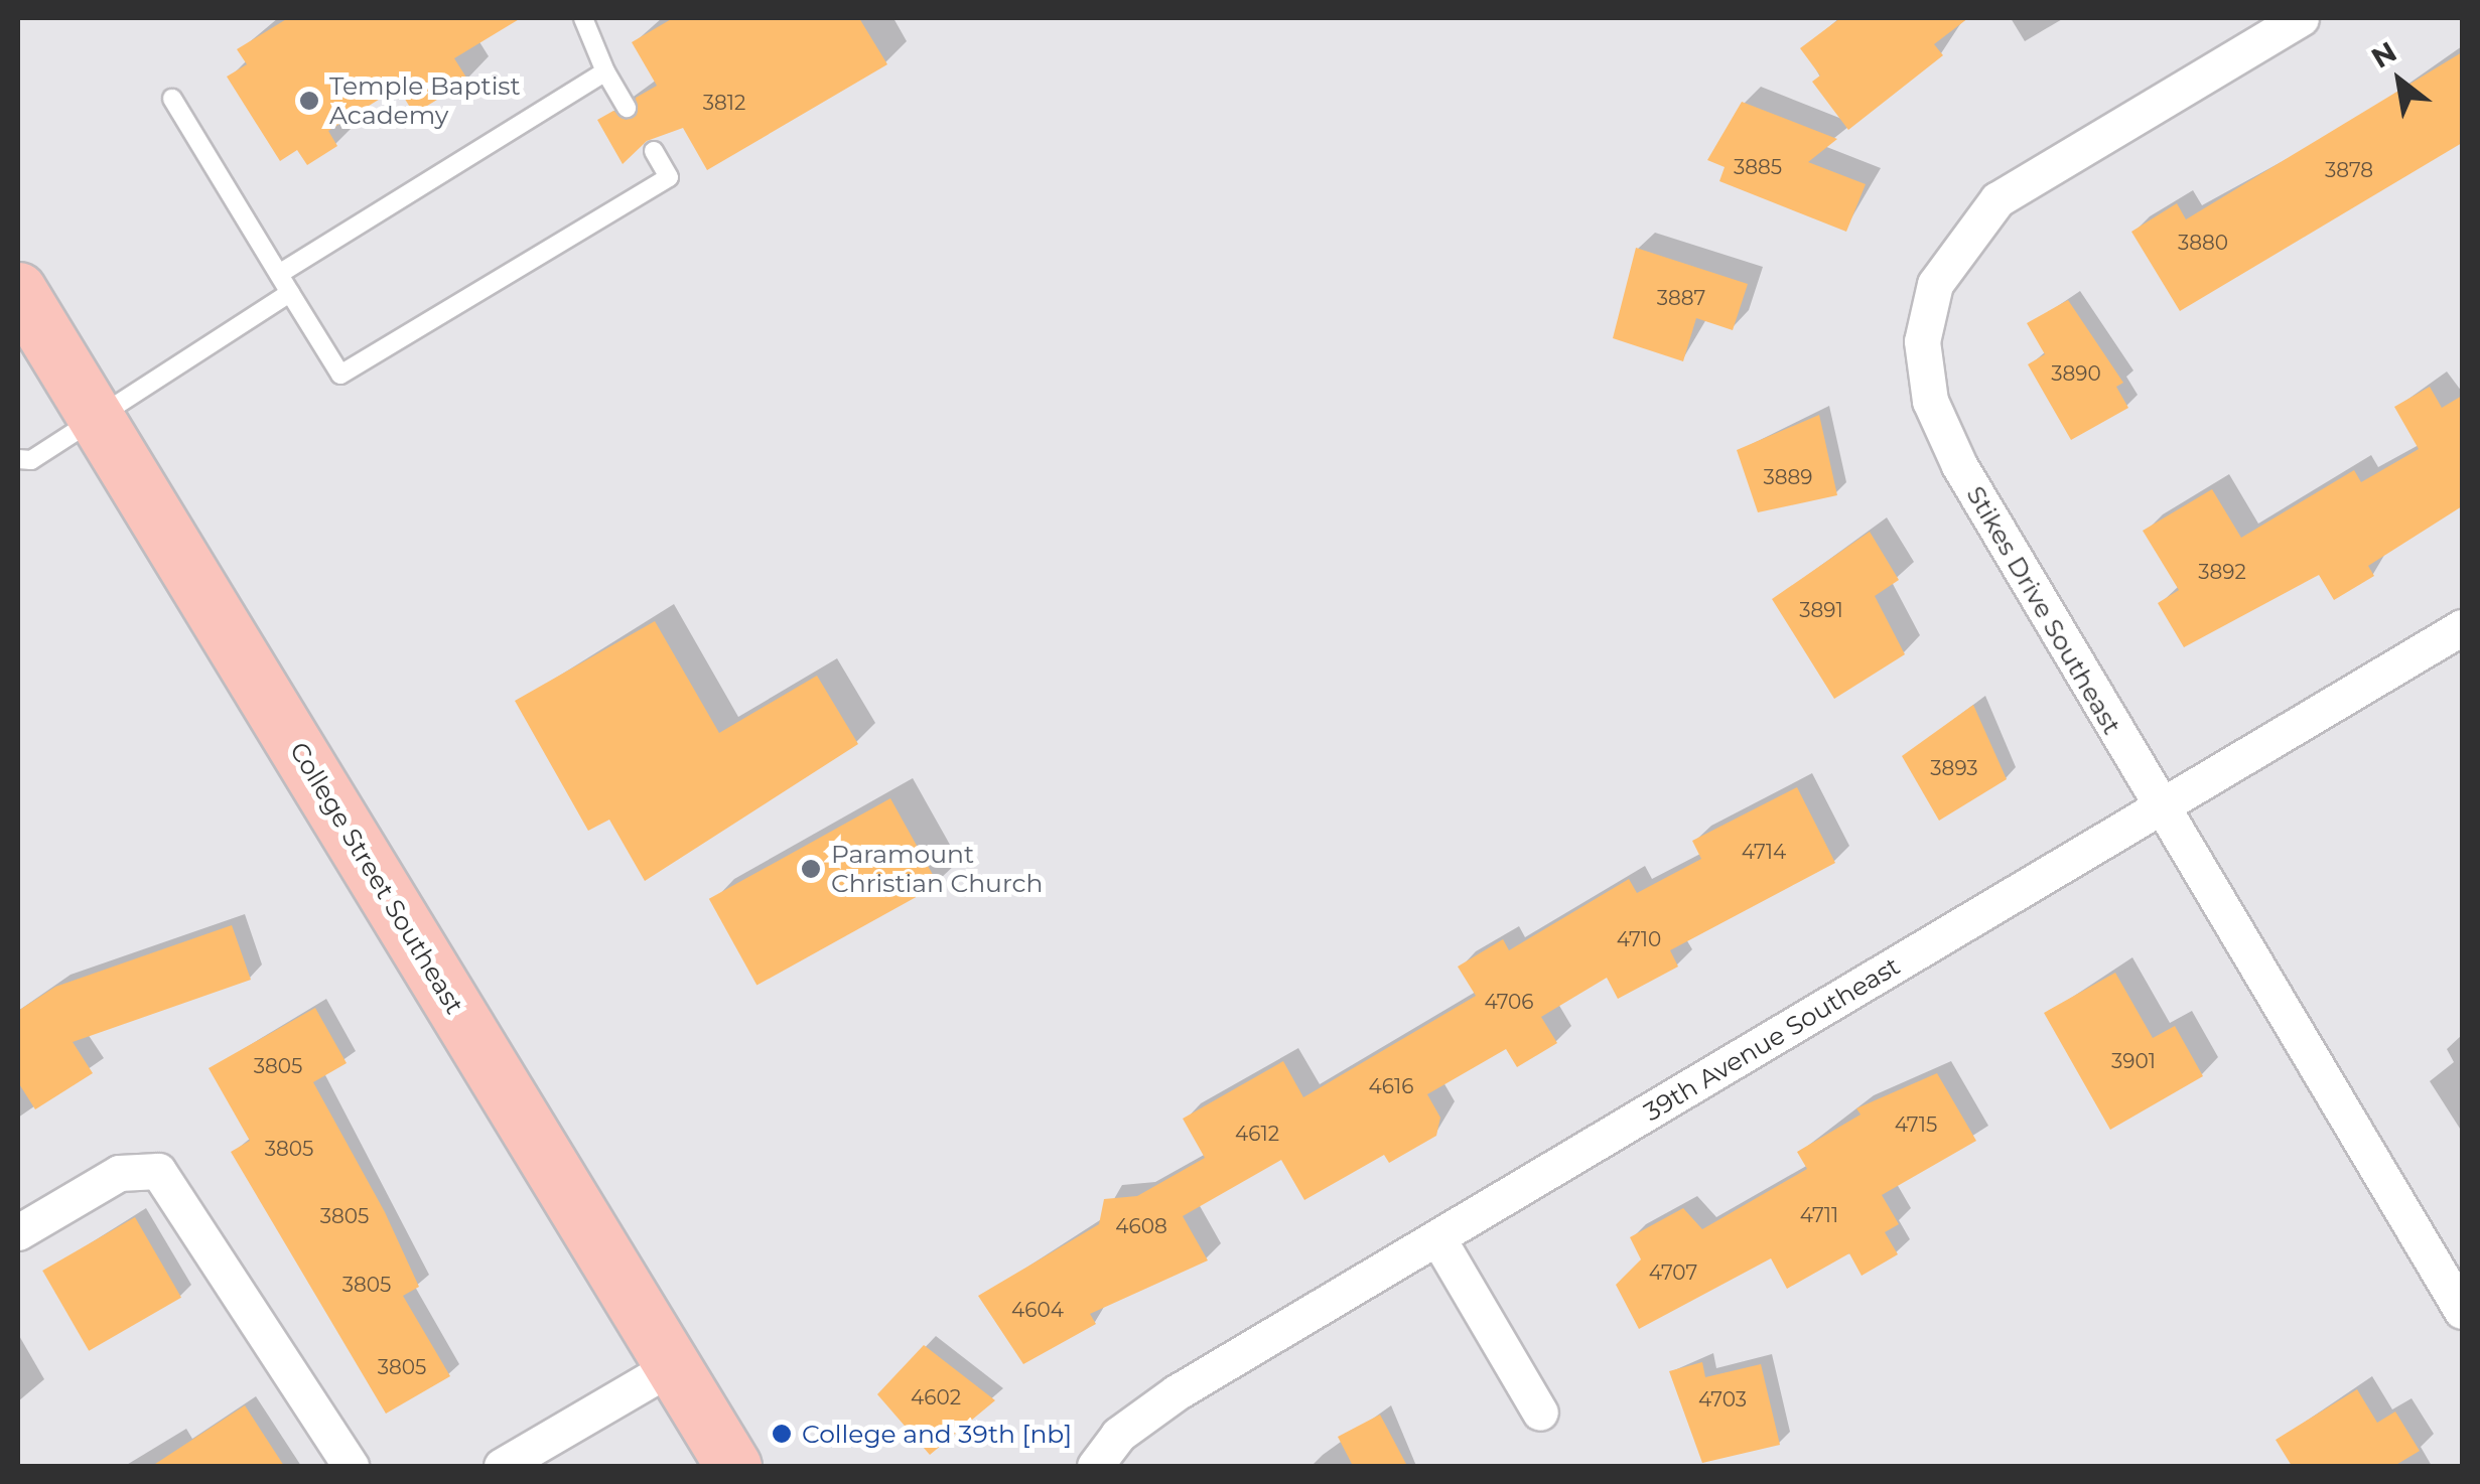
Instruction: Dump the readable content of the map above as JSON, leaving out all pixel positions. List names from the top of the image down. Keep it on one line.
{"streets":{"main road":["College Street Southeast"],"street":["Stikes Drive Southeast","39th Avenue Southeast"]},"crossings":[["Stikes Drive Southeast","39th Avenue Southeast"]],"places":["Temple Baptist Academy","Paramount Christian Church","College and 39th [nb]"],"house_numbers":["3812","3885","3878","3880","3887","3890","3889","3892","3891","3893","4714","4710","4706","3901","3805","4616","4715","4612","3805","4711","3805","4608","4707","3805","4604","3805","4602","4703"],"north":"top left"}
